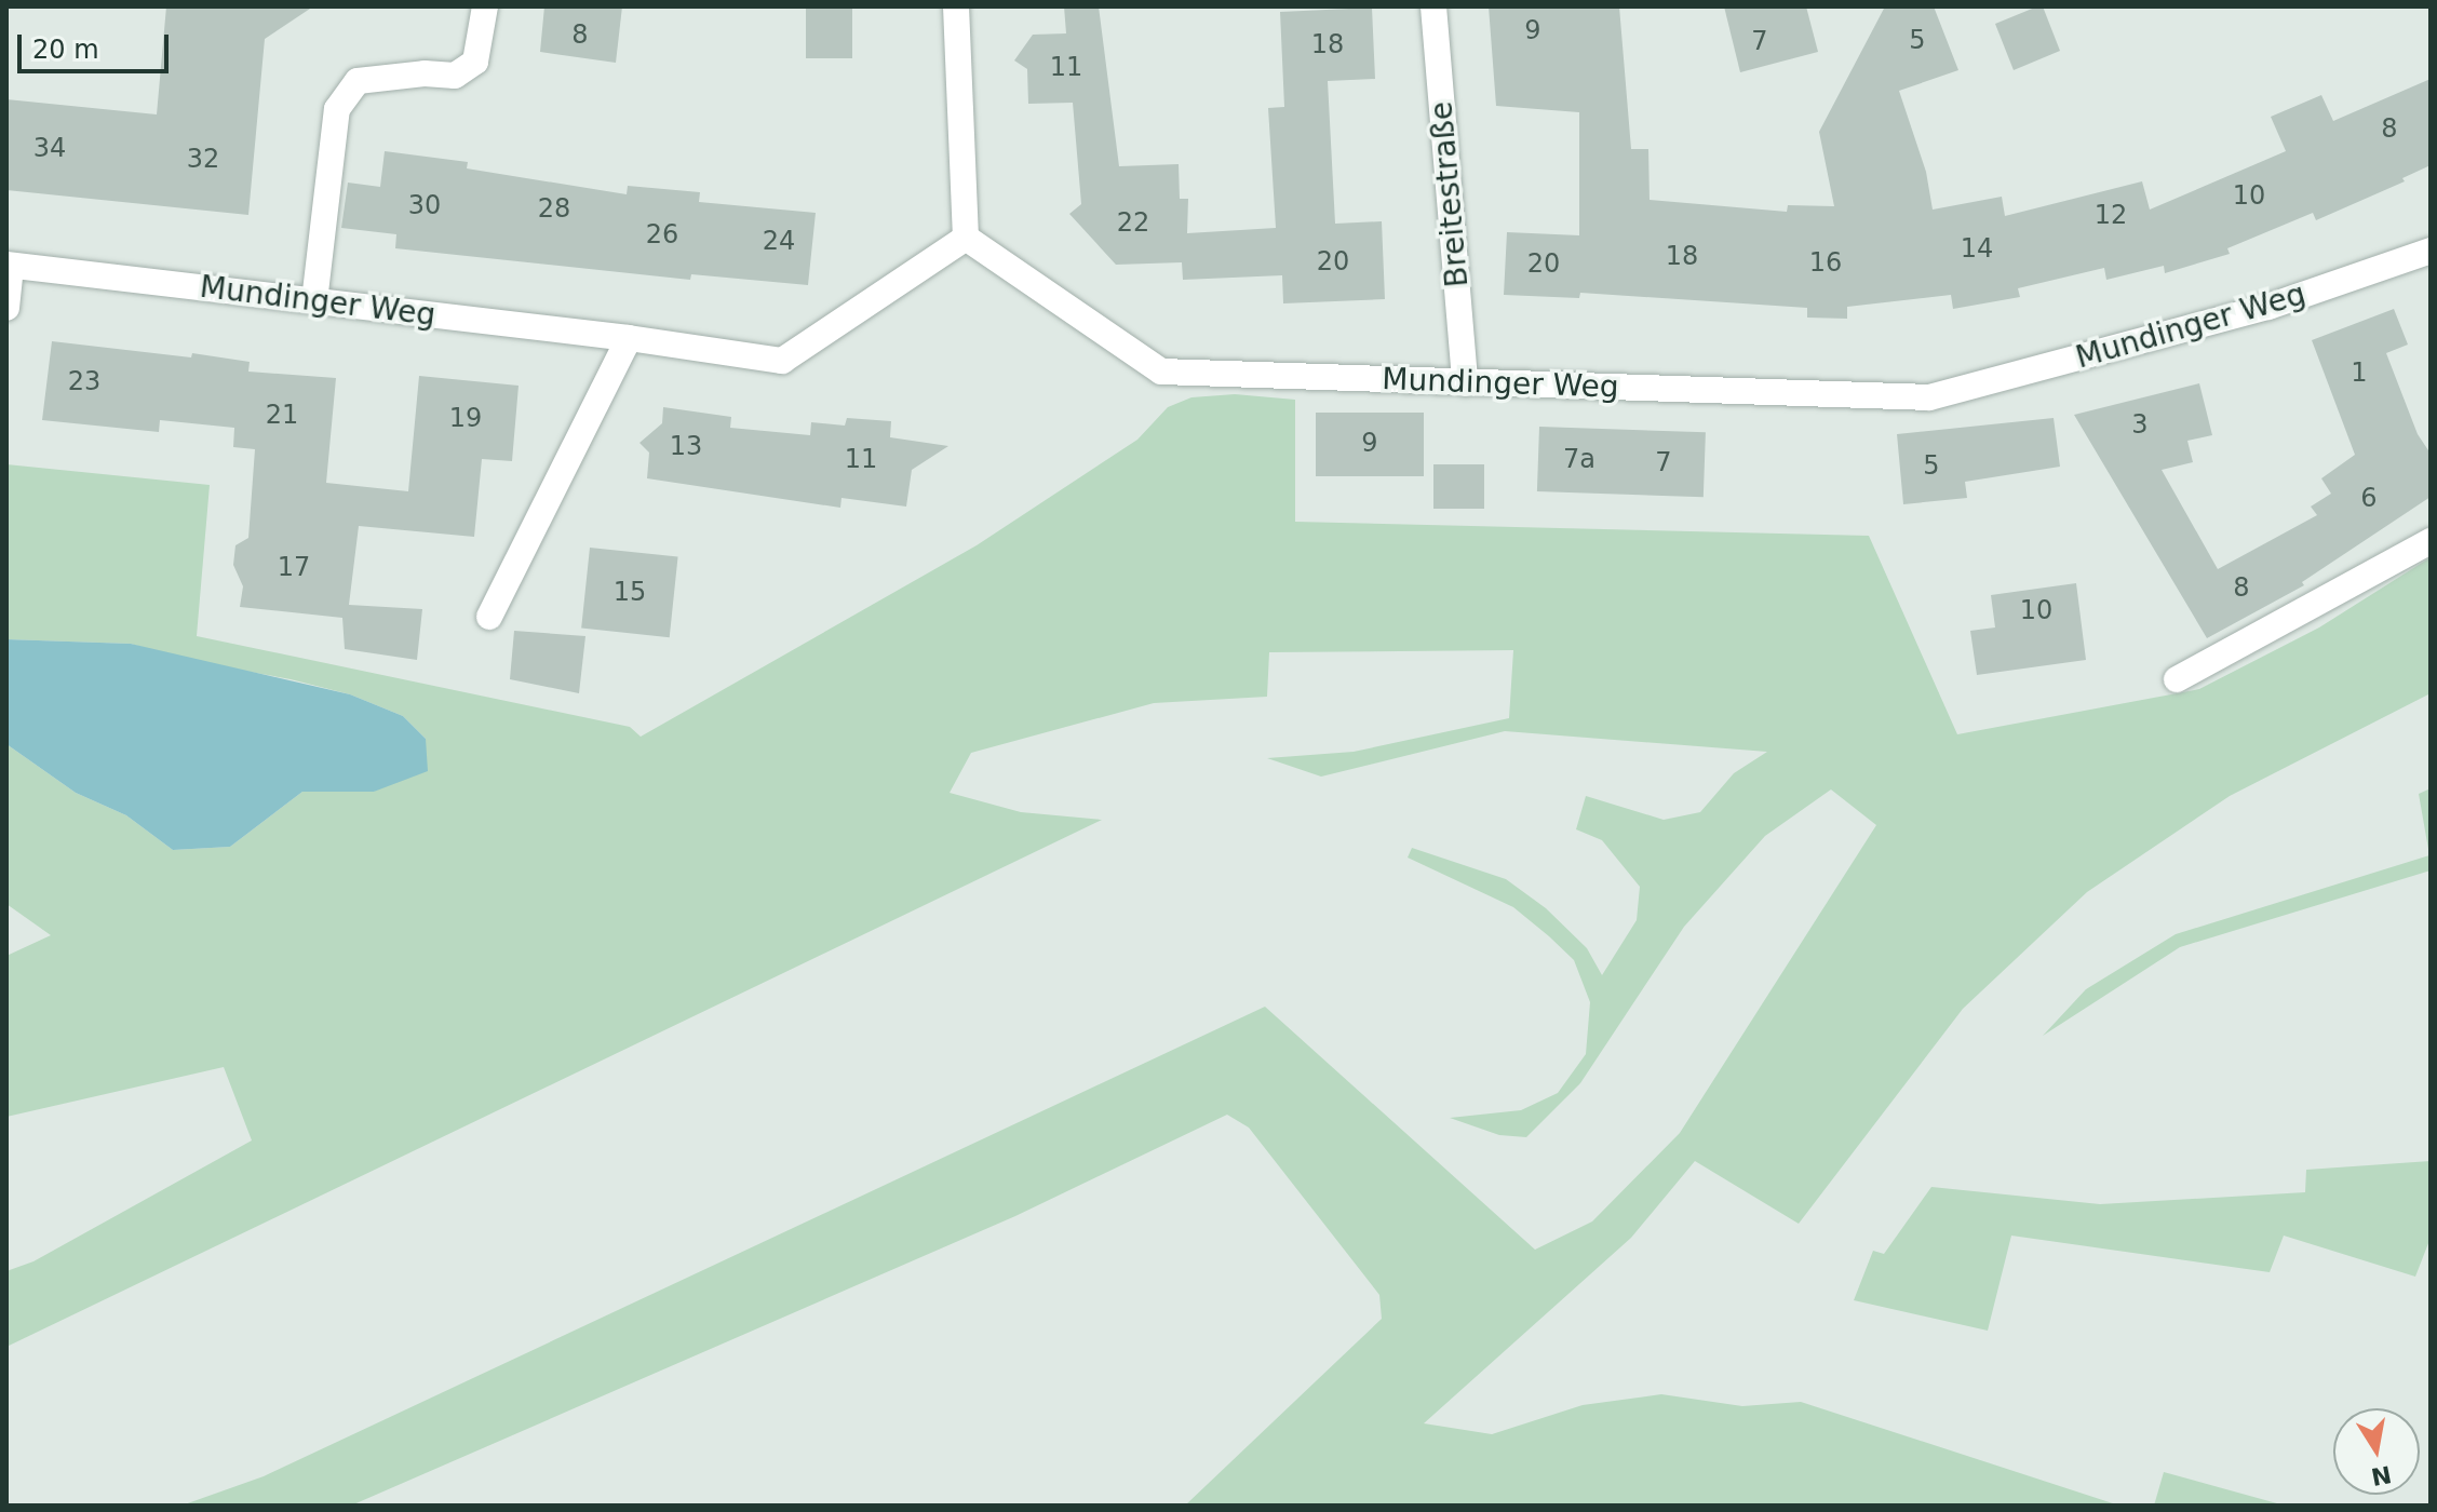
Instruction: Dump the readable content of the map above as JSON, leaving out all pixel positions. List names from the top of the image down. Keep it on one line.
{"streets":{"street":["Breitestraße","Mundinger Weg"]},"crossings":[["Breitestraße","Mundinger Weg"]],"house_numbers":["9","8","5","7","18","11","8","34","32","10","30","28","12","22","26","24","14","18","20","16","20","1","23","21","19","3","9","13","11","7a","7","5","6","17","8","15","10"],"scale_bar":"20 m","north":"bottom"}
